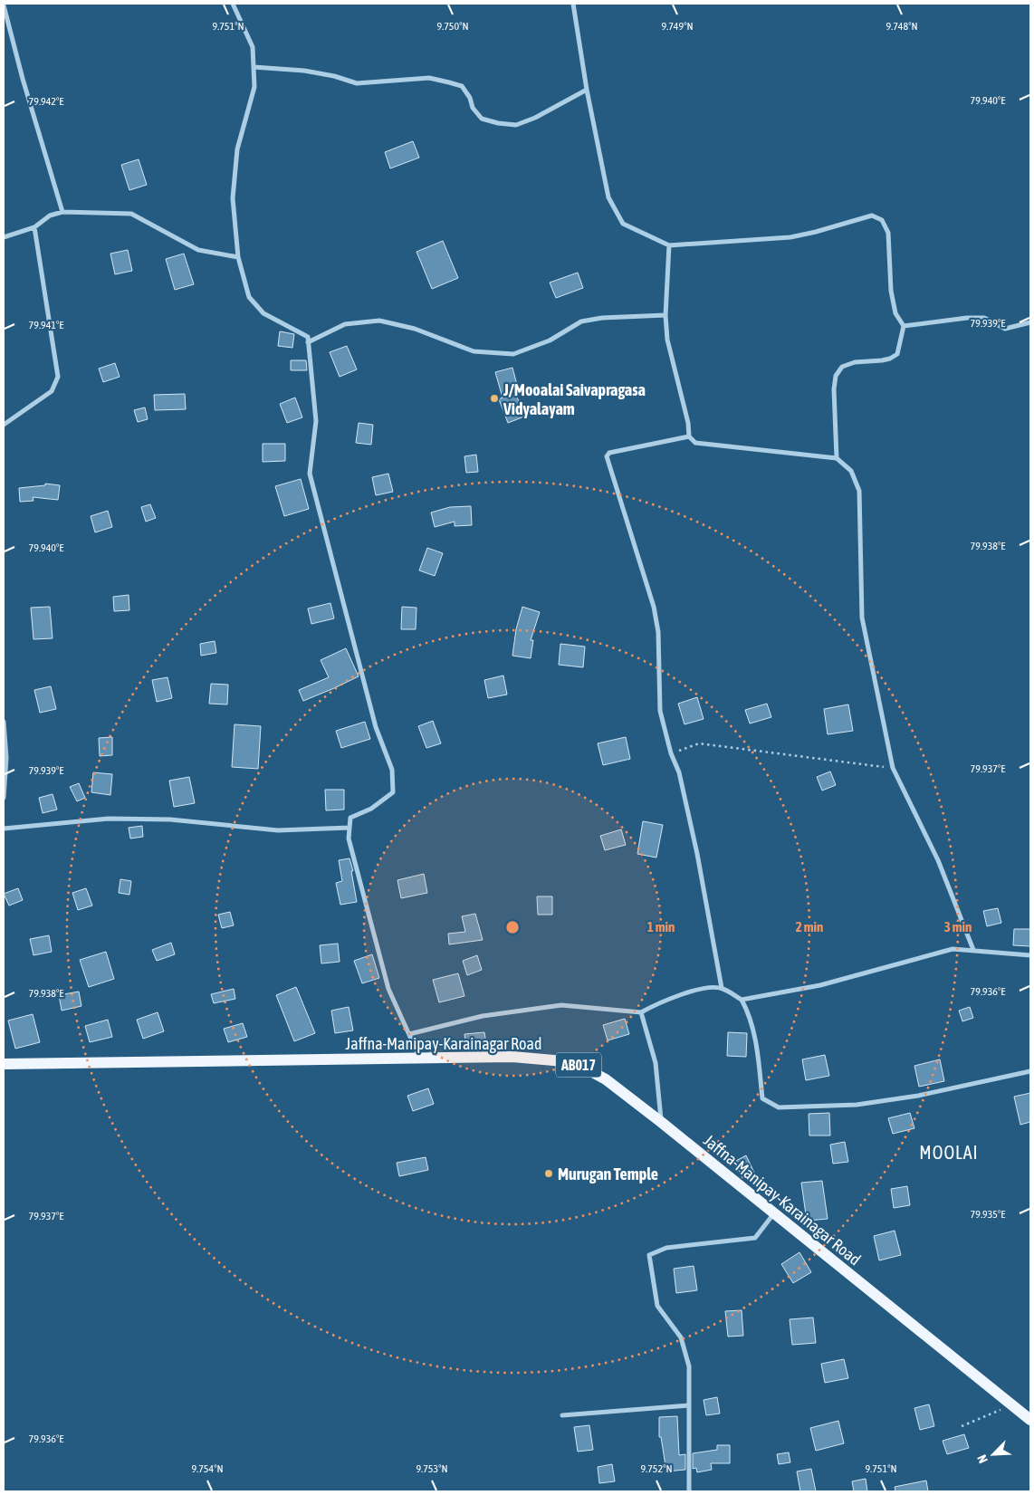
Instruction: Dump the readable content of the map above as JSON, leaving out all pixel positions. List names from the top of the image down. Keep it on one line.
{"streets":{"main road":["Jaffna-Manipay-Karainagar Road","AB017"]},"districts":["MOOLAI"],"places":["J/Mooalai Saivapragasa Vidyalayam","Murugan Temple"],"north":"bottom left","coordinates":["9.748°N","9.751°N","9.750°N","9.749°N","79.940°E","79.942°E","79.939°E","79.941°E","79.938°E","79.937°E","79.936°E","79.935°E","9.754°N","9.753°N","9.752°N"],"rings":["1 min","2 min","3 min"]}
